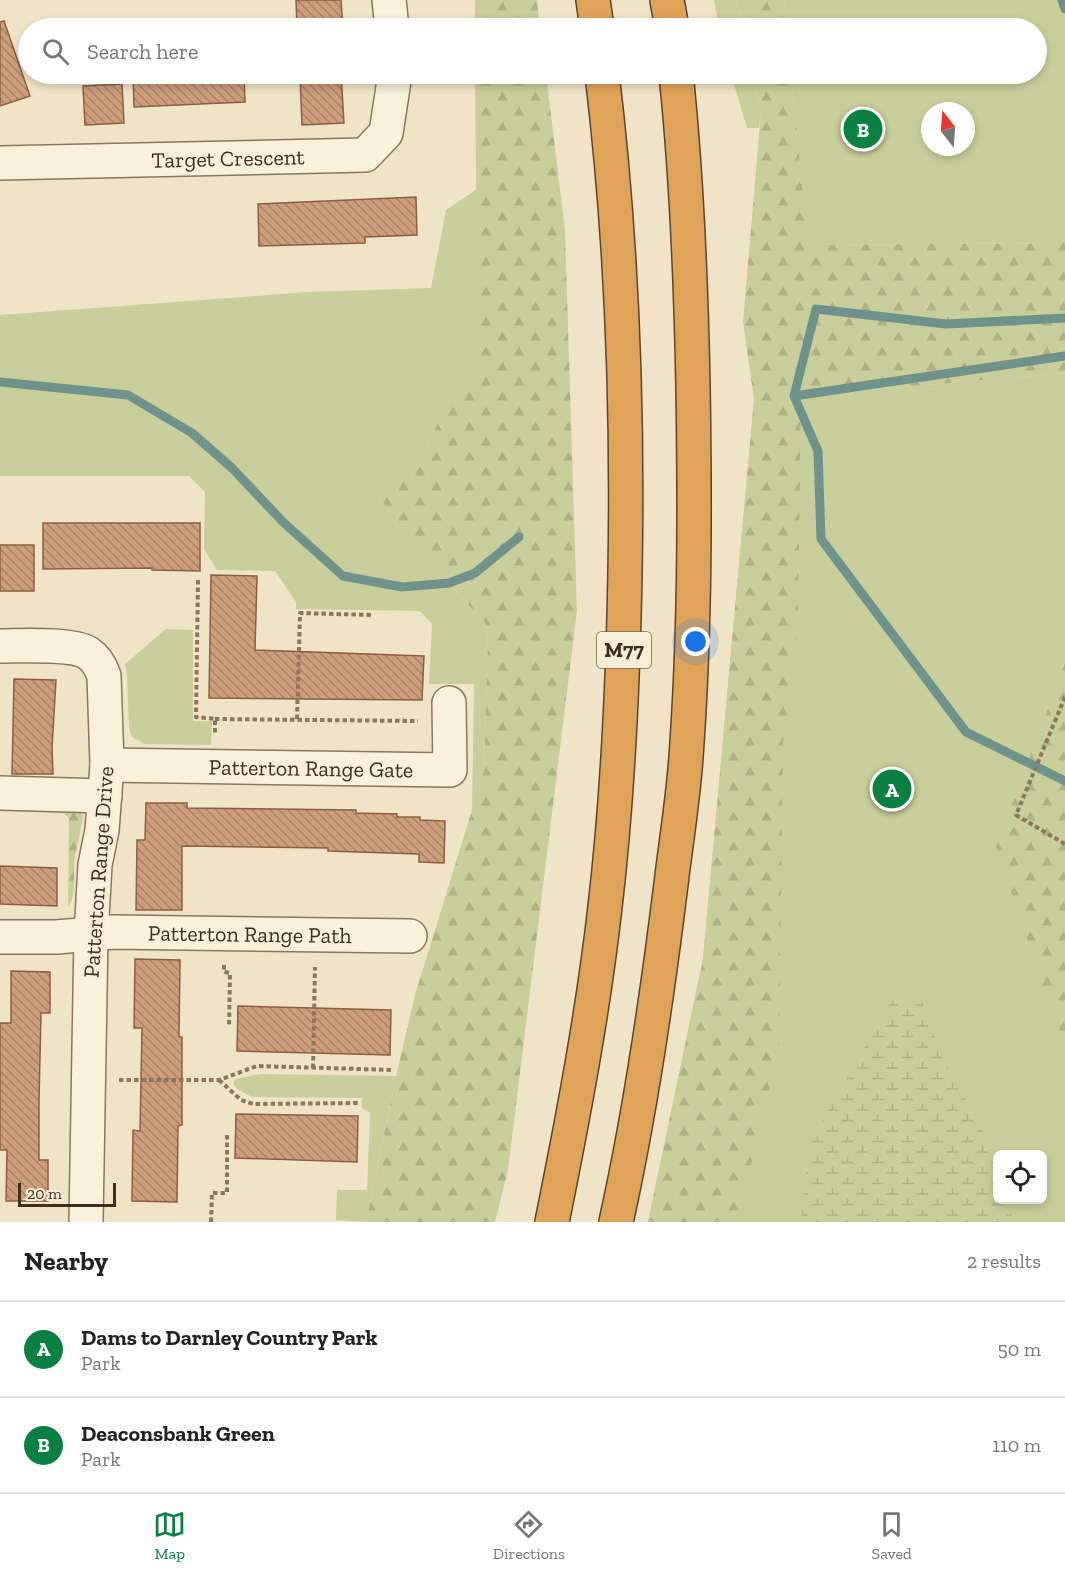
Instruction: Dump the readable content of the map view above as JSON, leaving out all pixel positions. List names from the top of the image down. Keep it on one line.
{"streets":{"highway":["M77"],"street":["Target Crescent","Patterton Range Gate","Patterton Range Drive","Patterton Range Path"]},"crossings":[["Patterton Range Gate","Patterton Range Drive"],["Patterton Range Drive","Patterton Range Path"]],"scale_bar":"20 m","north":"top","page":{"search":"Search here","pins":["B","A"],"scale":"20 m","heading":["Nearby","2 results"],"list":[{"mark":"A","name":"Dams to Darnley Country Park","note":"Park","value":"50 m"},{"mark":"B","name":"Deaconsbank Green","note":"Park","value":"110 m"}],"nav":["Map","Directions","Saved"]}}
